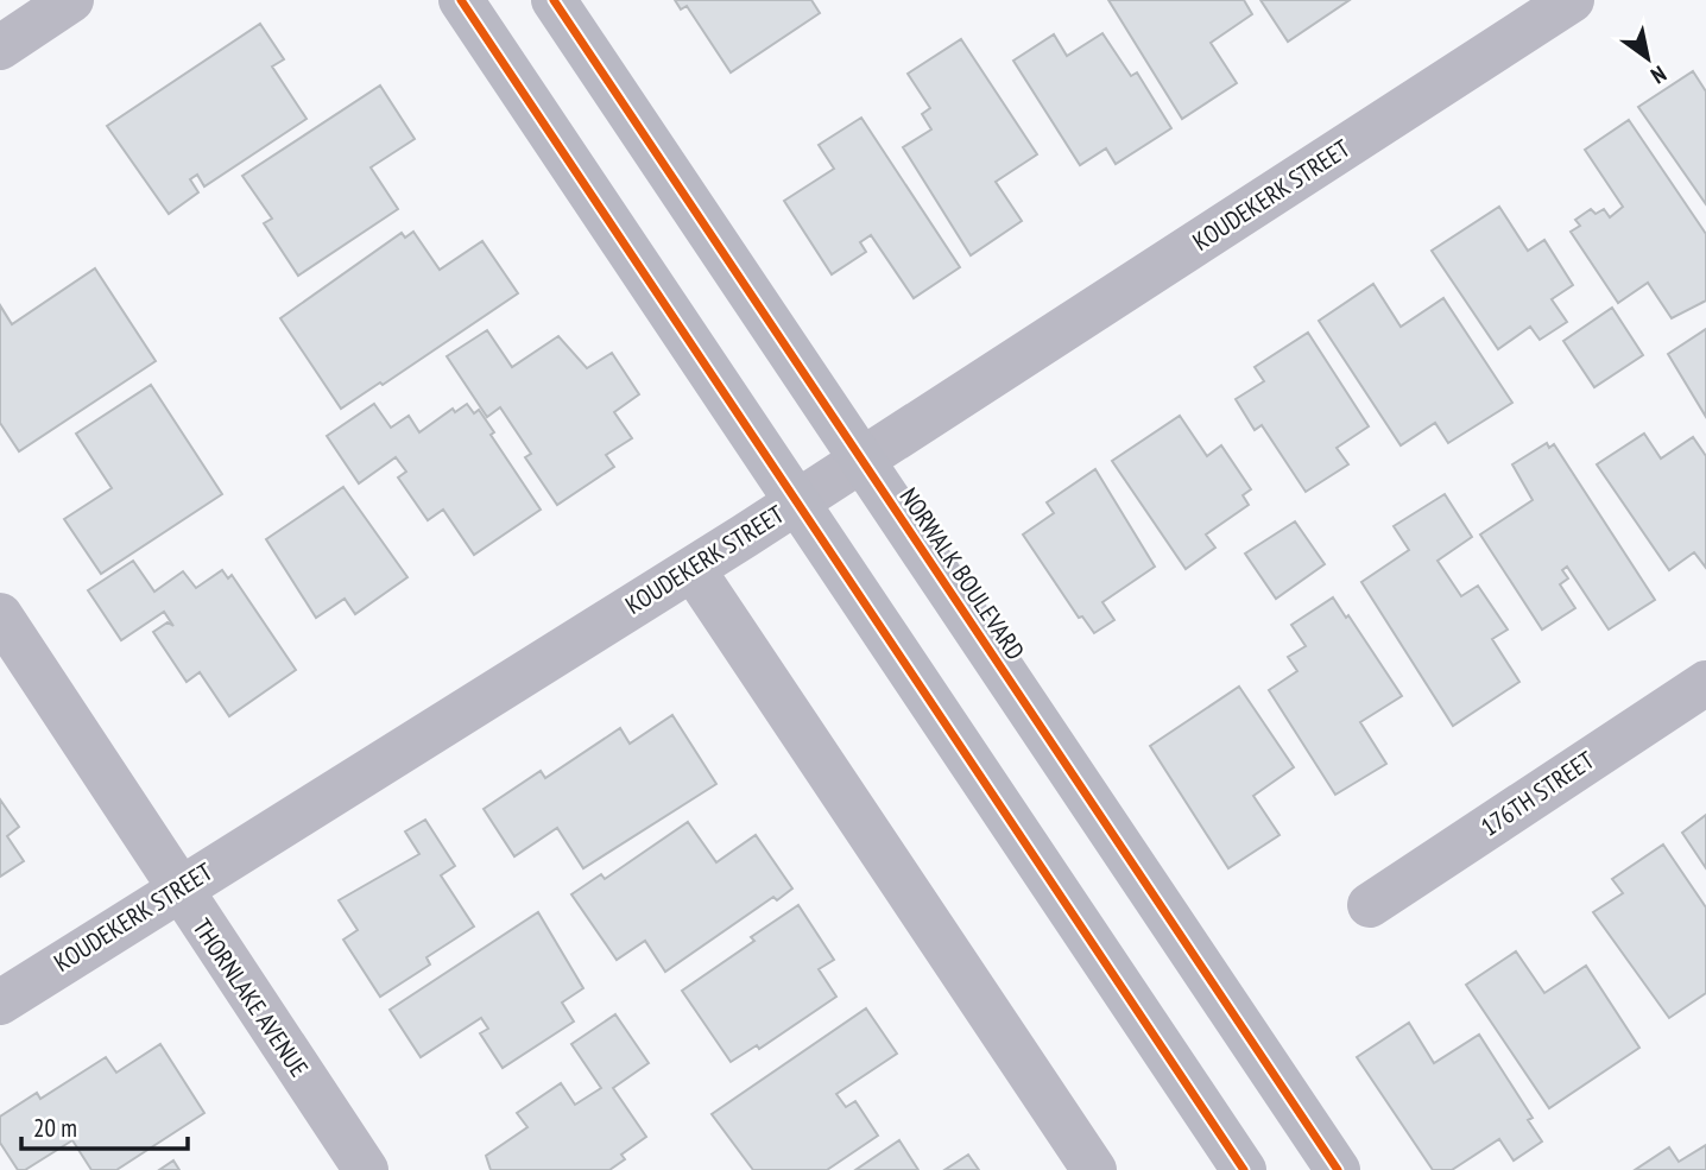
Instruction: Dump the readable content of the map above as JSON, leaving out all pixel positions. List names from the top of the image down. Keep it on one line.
{"streets":{"main road":["NORWALK BOULEVARD"],"street":["KOUDEKERK STREET","176TH STREET","THORNLAKE AVENUE"]},"crossings":[["KOUDEKERK STREET","NORWALK BOULEVARD"],["KOUDEKERK STREET","THORNLAKE AVENUE"]],"scale_bar":"20 m","north":"bottom right"}
